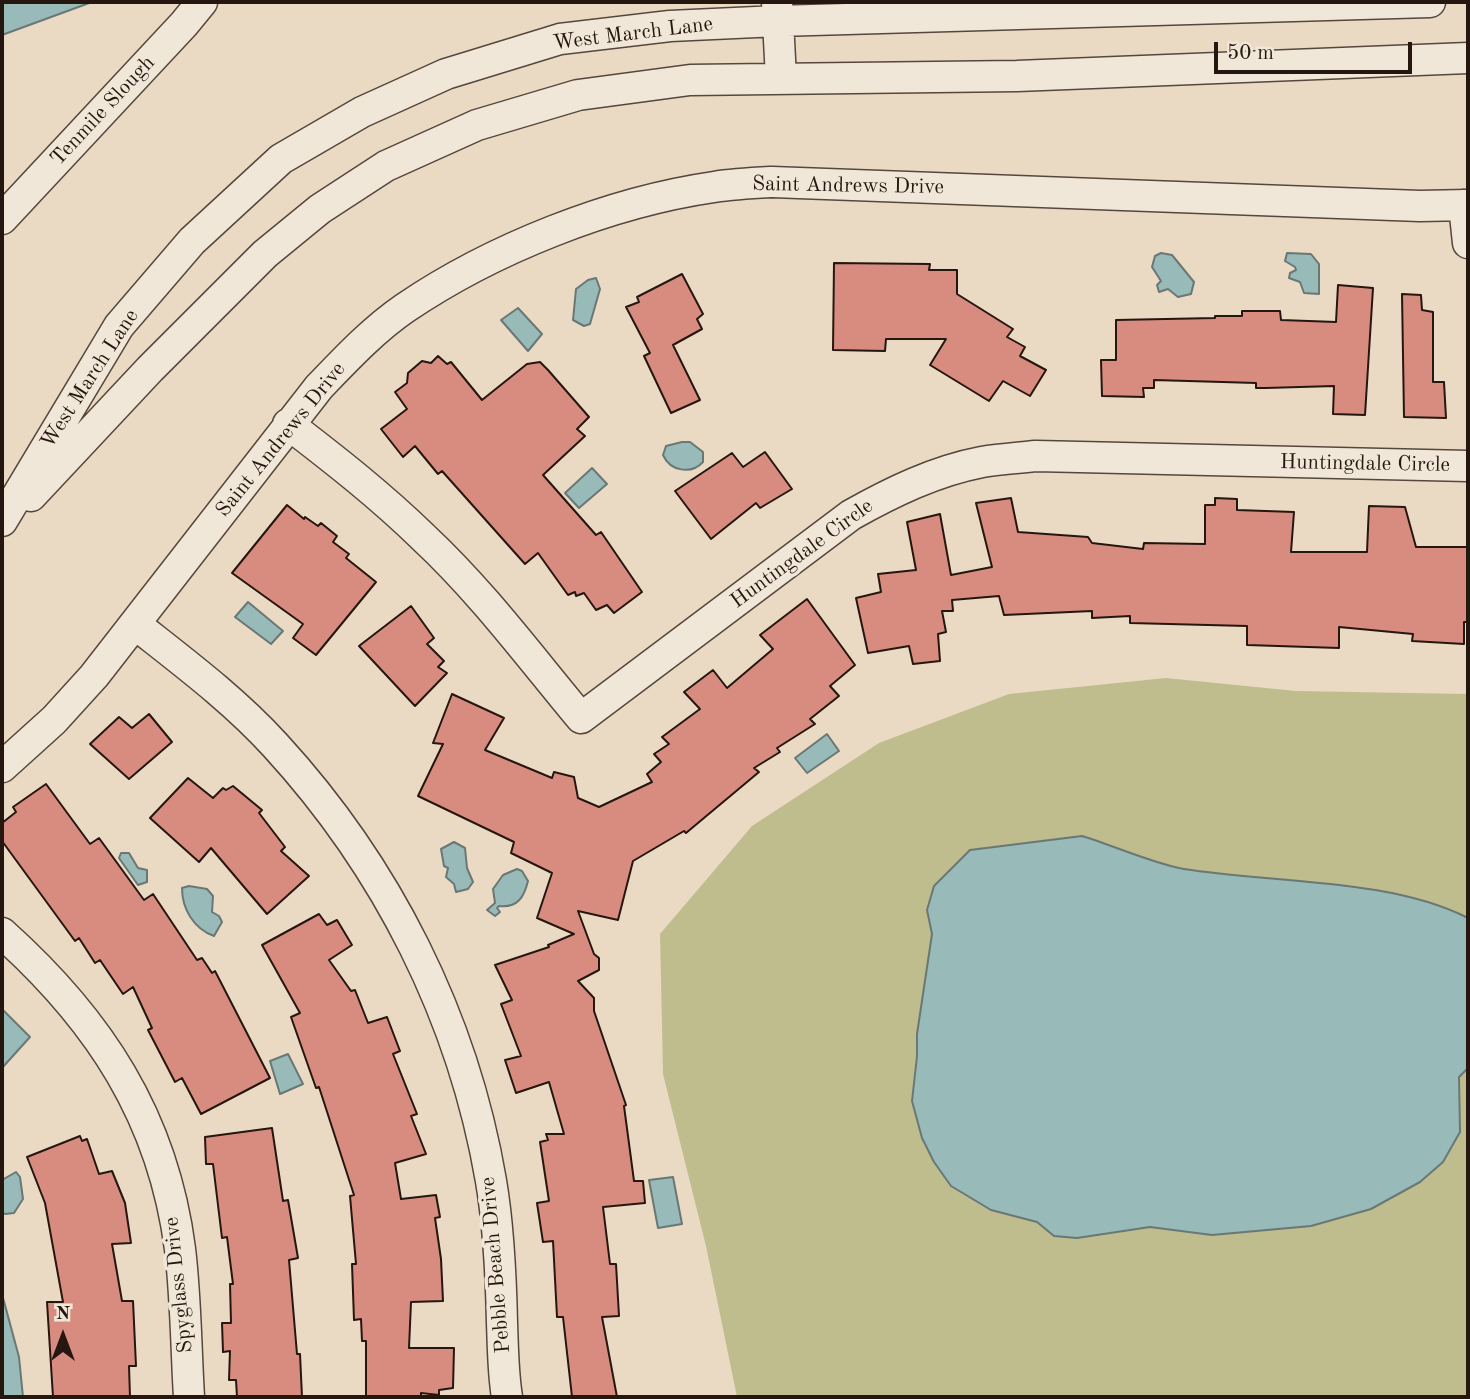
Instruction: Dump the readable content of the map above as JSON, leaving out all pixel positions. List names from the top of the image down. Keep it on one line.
{"streets":{"street":["West March Lane","Tenmile Slough","Saint Andrews Drive","Huntingdale Circle","Pebble Beach Drive","Spyglass Drive"]},"crossings":[["Saint Andrews Drive","Huntingdale Circle"],["Saint Andrews Drive","Pebble Beach Drive"]],"scale_bar":"50 m","north":"top"}
